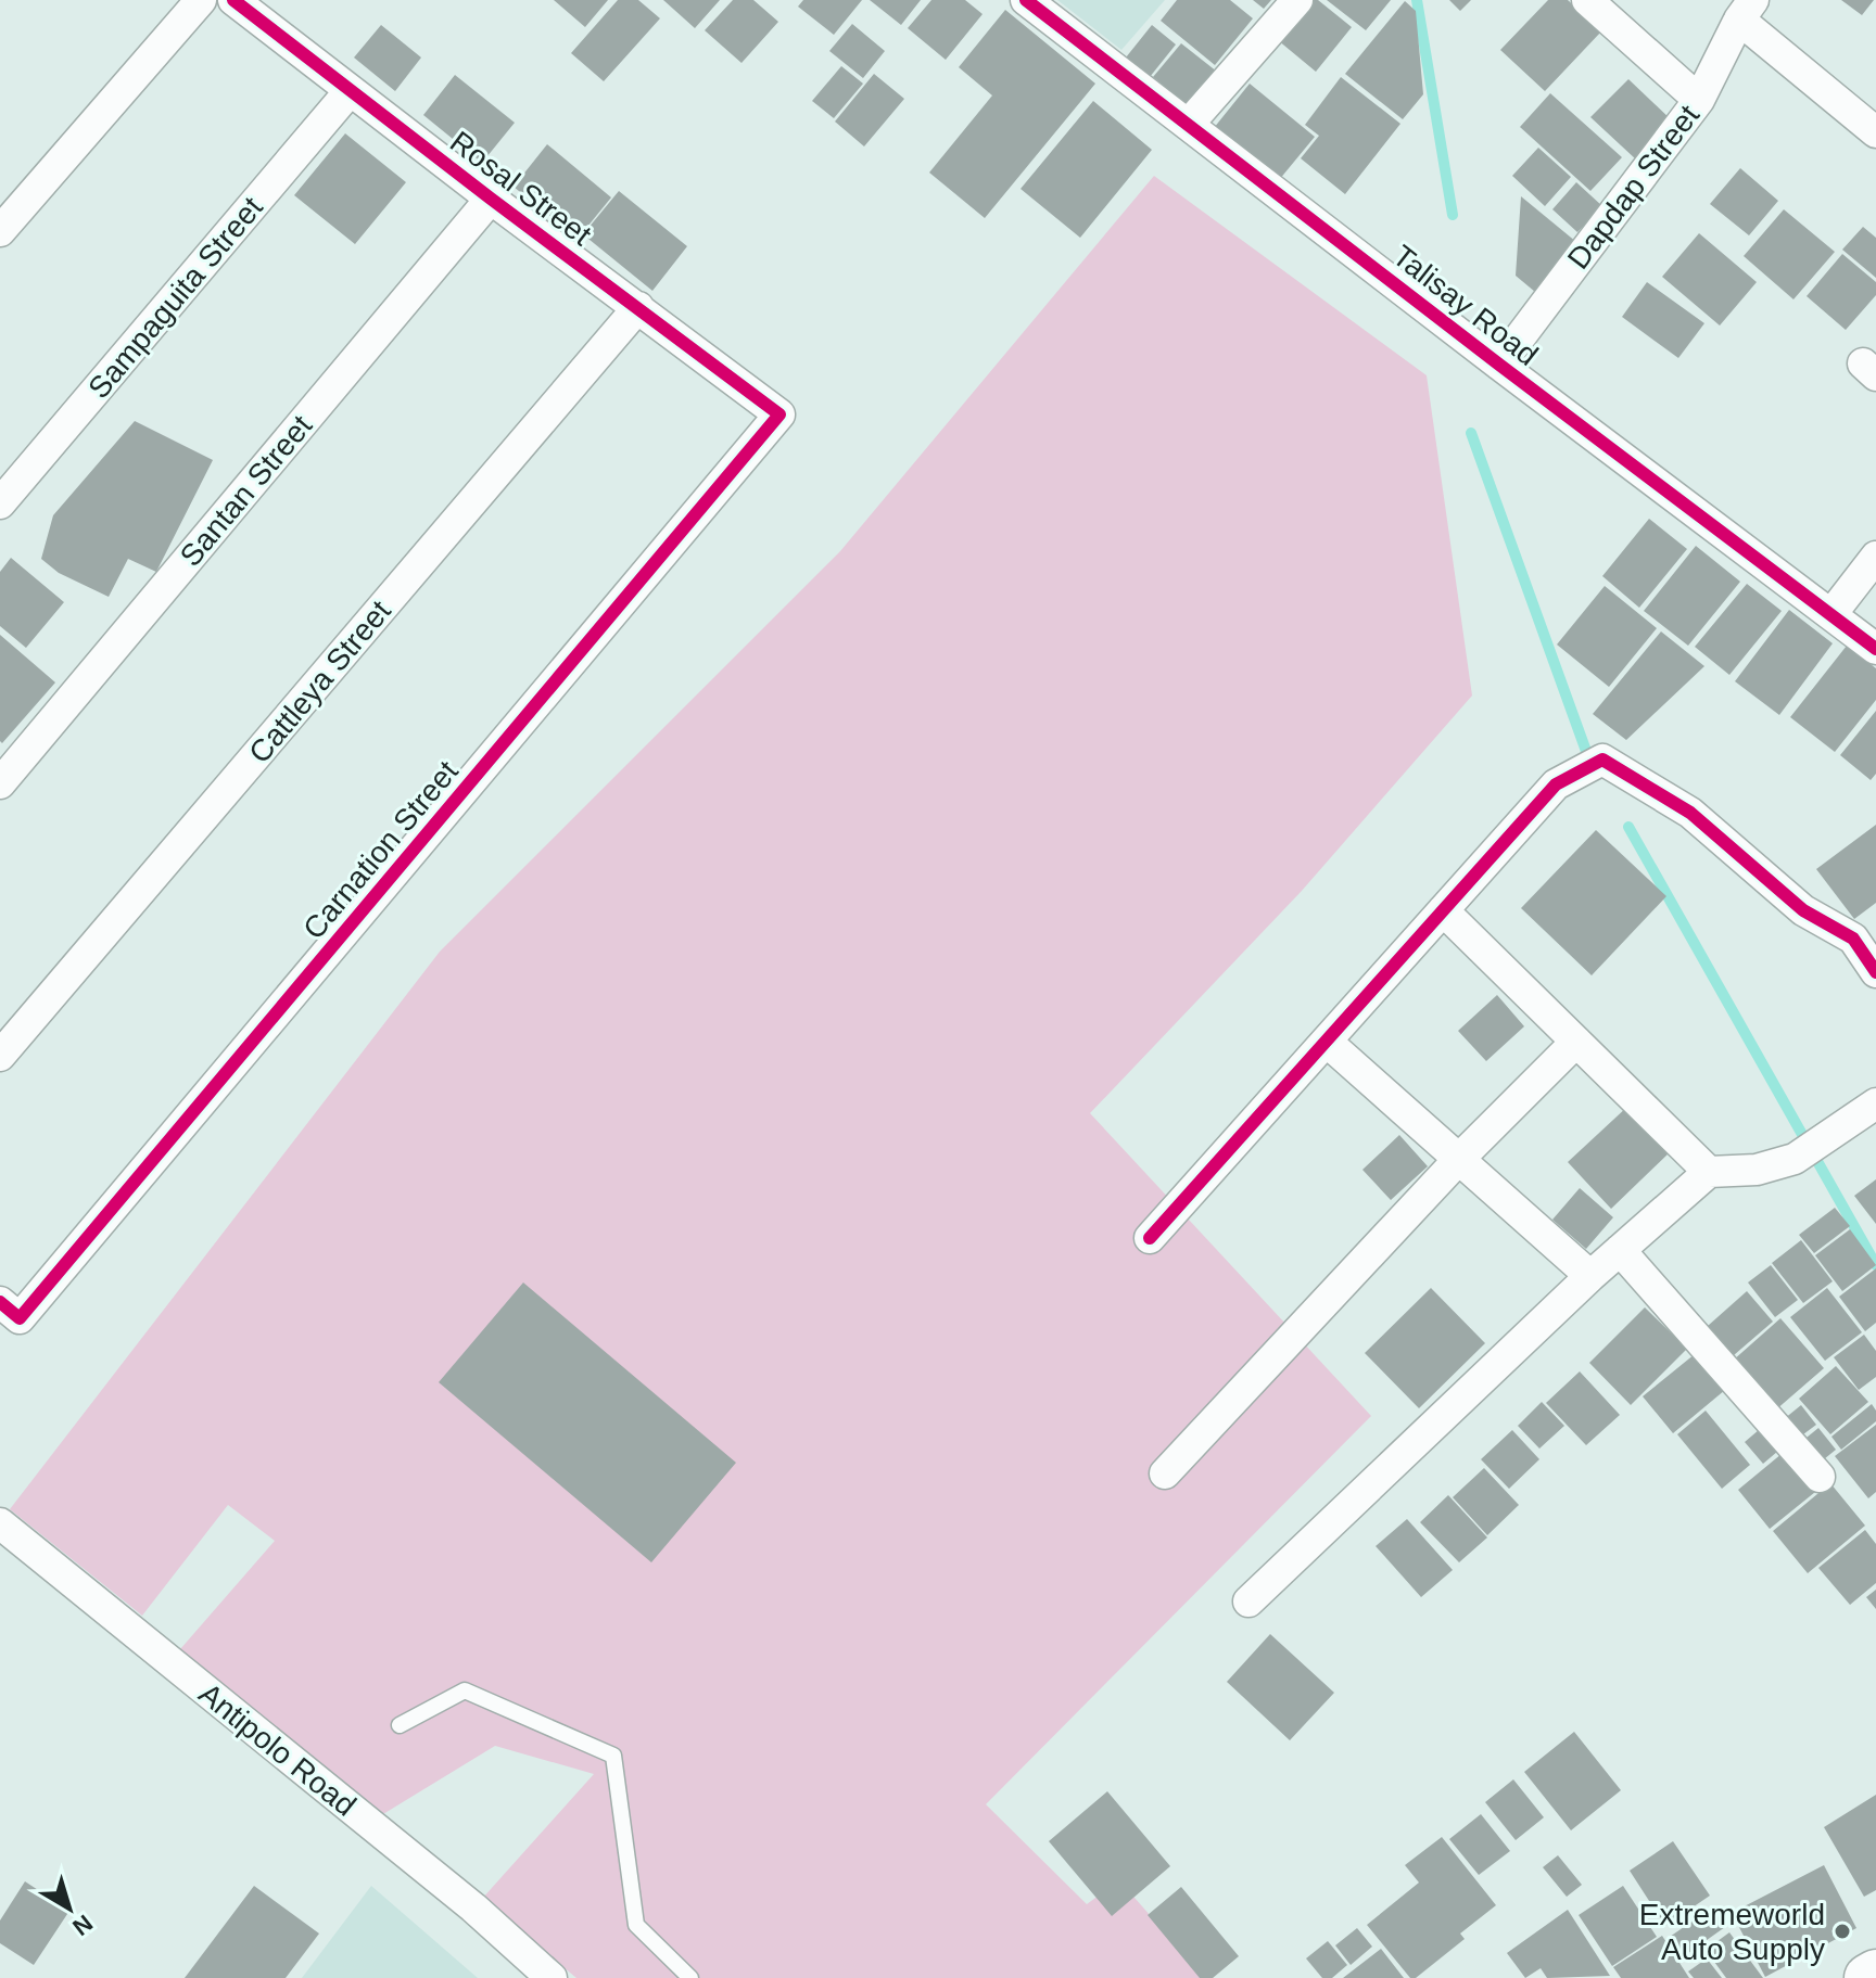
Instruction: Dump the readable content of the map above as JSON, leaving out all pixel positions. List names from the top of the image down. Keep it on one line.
{"streets":{"street":["Dapdap Street","Rosal Street","Sampaguita Street","Talisay Road","Santan Street","Cattleya Street","Carnation Street","Antipolo Road"]},"crossings":[["Dapdap Street","Talisay Road"],["Rosal Street","Sampaguita Street"],["Rosal Street","Santan Street"],["Rosal Street","Cattleya Street"],["Rosal Street","Carnation Street"]],"places":["Extremeworld Auto Supply"],"north":"bottom right"}
